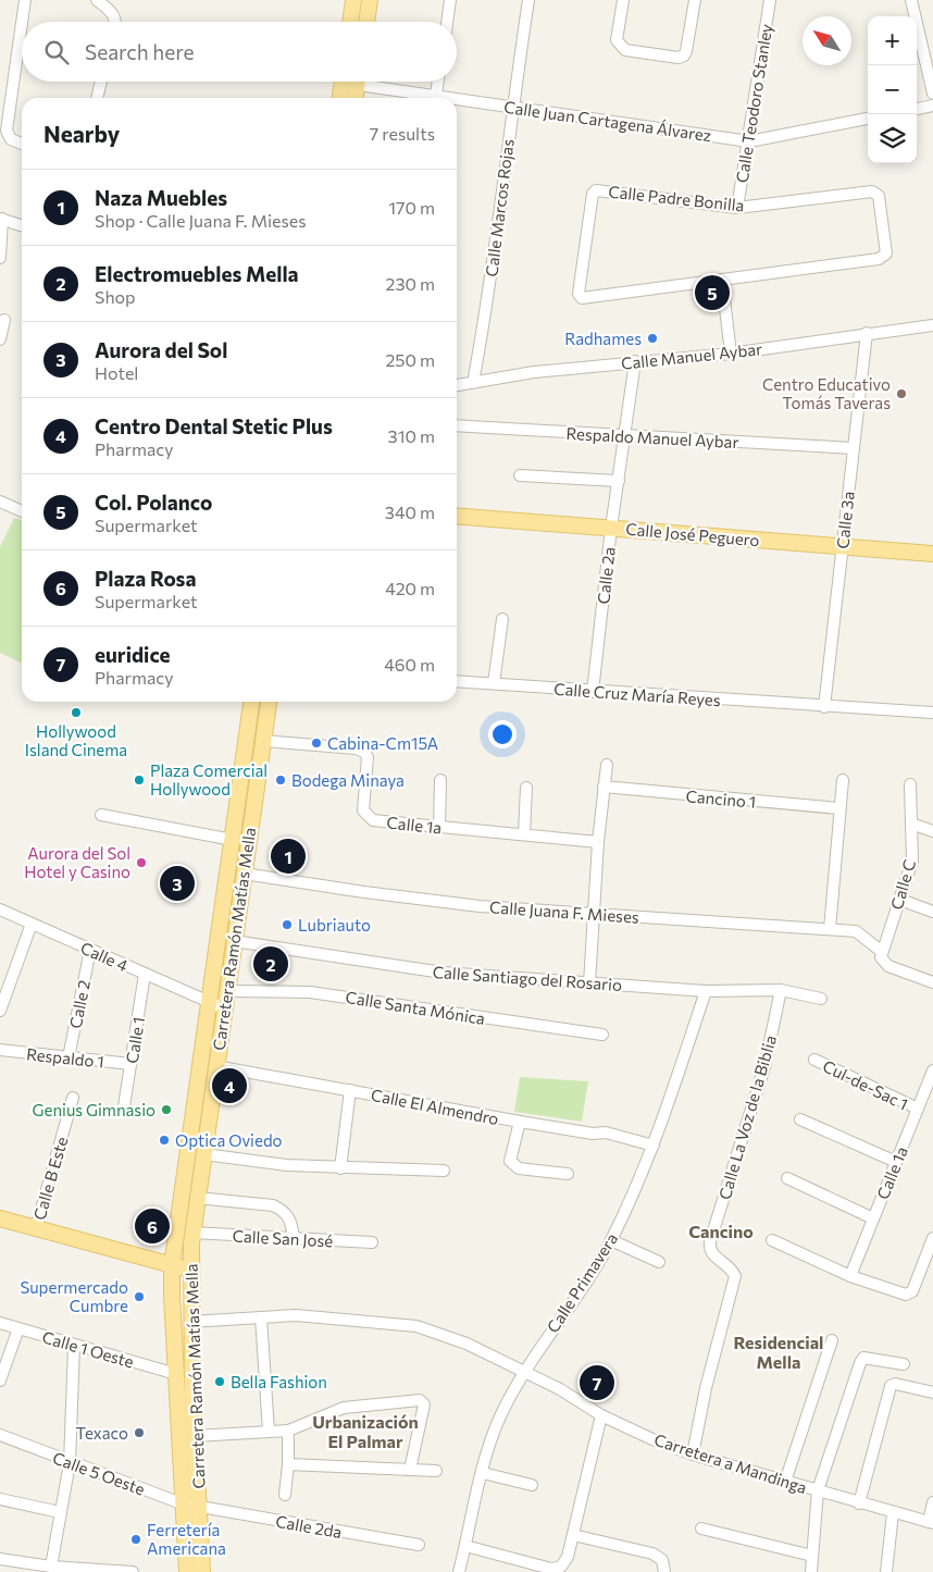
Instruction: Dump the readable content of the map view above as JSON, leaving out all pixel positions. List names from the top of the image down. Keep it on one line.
{"streets":{"main road":["Calle José Peguero","Carretera Ramón Matías Mella"],"street":["Calle Teodoro Stanley","Calle Juan Cartagena Álvarez","Calle Padre Bonilla","Calle Marcos Rojas","Calle Manuel Aybar","Respaldo Manuel Aybar","Calle 3a","Calle 2a","Calle Cruz María Reyes","Cancino 1","Calle 1a","Calle C","Calle Juana F. Mieses","Calle 4","Calle Santiago del Rosario","Calle 2","Calle Santa Mónica","Calle 1","Respaldo 1","Cul-de-Sac 1","Calle El Almendro","Calle La Voz de la Biblia","Calle B Este","Calle San José","Calle Primavera","Calle 1 Oeste","Carretera a Mandinga","Calle 5 Oeste","Calle 2da"]},"crossings":[["Calle Teodoro Stanley","Calle Juan Cartagena Álvarez"],["Calle Teodoro Stanley","Calle Padre Bonilla"],["Calle Juan Cartagena Álvarez","Calle Marcos Rojas"],["Calle Marcos Rojas","Calle Manuel Aybar"],["Calle Manuel Aybar","Calle 3a"],["Calle Manuel Aybar","Calle 2a"],["Respaldo Manuel Aybar","Calle 3a"],["Respaldo Manuel Aybar","Calle 2a"],["Calle 3a","Calle José Peguero"],["Calle 3a","Calle Cruz María Reyes"],["Calle José Peguero","Calle 2a"],["Calle 2a","Calle Cruz María Reyes"],["Calle 1a","Carretera Ramón Matías Mella"],["Calle 1a","Cul-de-Sac 1"],["Calle C","Calle Juana F. Mieses"],["Calle Juana F. Mieses","Carretera Ramón Matías Mella"],["Carretera Ramón Matías Mella","Calle 4"],["Carretera Ramón Matías Mella","Calle Santiago del Rosario"],["Carretera Ramón Matías Mella","Calle Santa Mónica"],["Carretera Ramón Matías Mella","Calle El Almendro"],["Carretera Ramón Matías Mella","Calle San José"],["Carretera Ramón Matías Mella","Calle 1 Oeste"],["Carretera Ramón Matías Mella","Carretera a Mandinga"],["Carretera Ramón Matías Mella","Calle 5 Oeste"],["Carretera Ramón Matías Mella","Calle 2da"],["Calle 4","Calle 2"],["Calle 4","Calle 1"],["Calle Santiago del Rosario","Calle La Voz de la Biblia"],["Calle Santiago del Rosario","Calle Primavera"],["Calle 2","Respaldo 1"],["Calle 1","Respaldo 1"],["Calle El Almendro","Calle Primavera"],["Calle La Voz de la Biblia","Carretera a Mandinga"],["Calle Primavera","Carretera a Mandinga"],["Calle 5 Oeste","Calle 2da"]],"districts":["Cancino","Residencial Mella","Urbanización El Palmar"],"places":["Radhames","Centro Educativo Tomás Taveras","Hollywood Island Cinema","Cabina-Cm15A","Plaza Comercial Hollywood","Bodega Minaya","Aurora del Sol Hotel y Casino","Lubriauto","Genius Gimnasio","Optica Oviedo","Supermercado Cumbre","Bella Fashion","Texaco","Ferretería Americana"],"north":"top left","page":{"map_buttons":["+","−"],"search":"Search here","heading":["Nearby","7 results"],"list":[{"mark":"1","name":"Naza Muebles","note":"Shop · Calle Juana F. Mieses","value":"170 m"},{"mark":"2","name":"Electromuebles Mella","note":"Shop","value":"230 m"},{"mark":"3","name":"Aurora del Sol","note":"Hotel","value":"250 m"},{"mark":"4","name":"Centro Dental Stetic Plus","note":"Pharmacy","value":"310 m"},{"mark":"5","name":"Col. Polanco","note":"Supermarket","value":"340 m"},{"mark":"6","name":"Plaza Rosa","note":"Supermarket","value":"420 m"},{"mark":"7","name":"euridice","note":"Pharmacy","value":"460 m"}],"pins":["5","1","3","2","4","6","7"]}}
